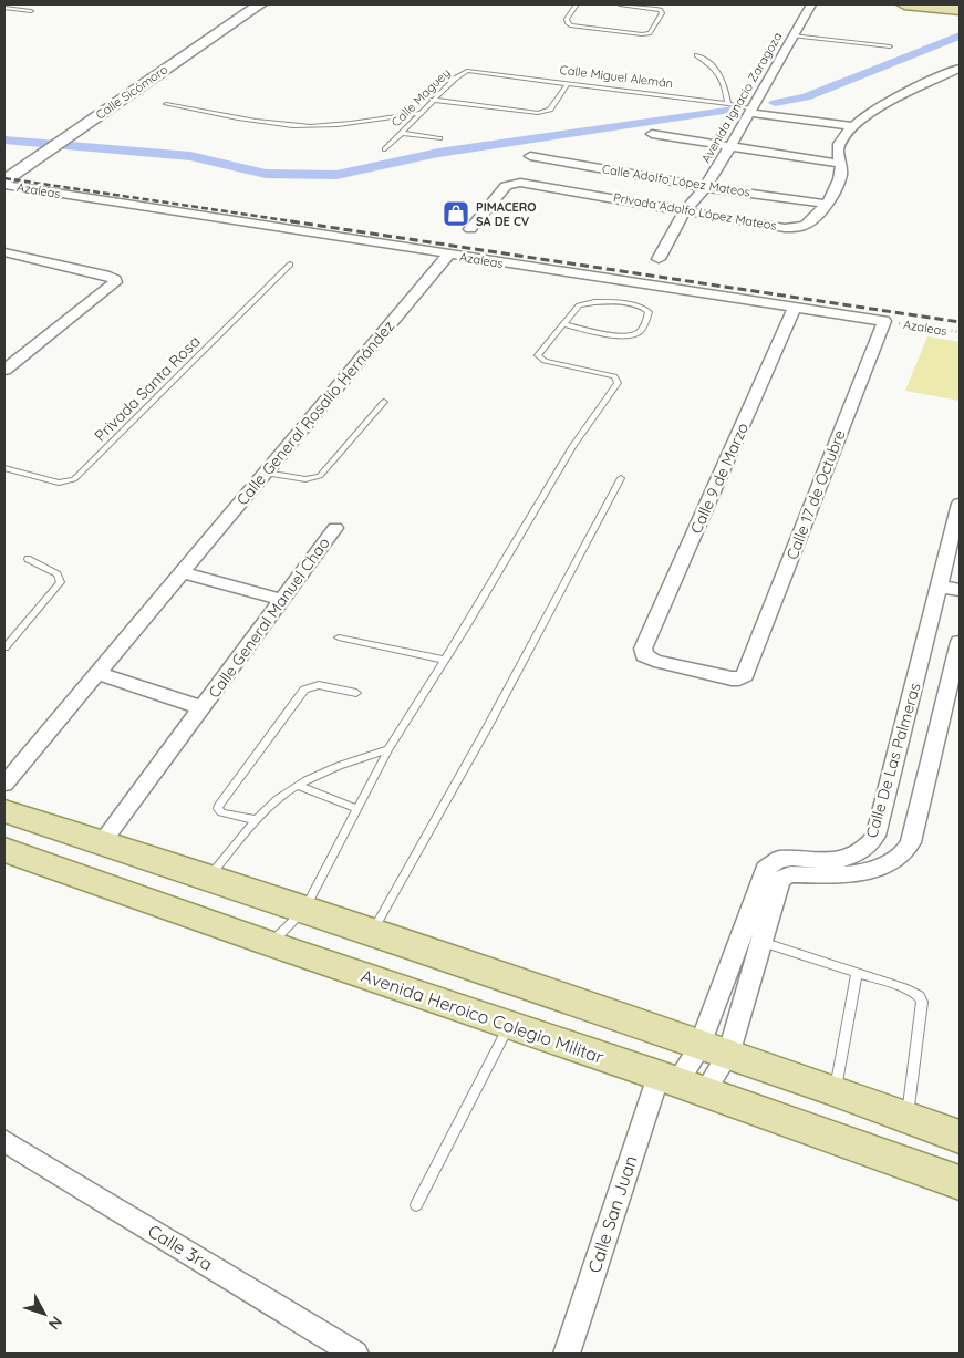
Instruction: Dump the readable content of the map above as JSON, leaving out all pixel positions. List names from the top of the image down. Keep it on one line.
{"streets":{"main road":["Avenida Heroico Colegio Militar"],"street":["Calle Miguel Alemán","Calle Sicómoro","Avenida Ignacio Zaragoza","Calle Adolfo López Mateos","Azaleas","Privada Adolfo López Mateos","Calle General Rosalío Hernández","Calle 9 de Marzo","Calle 17 de Octubre","Calle General Manuel Chao","Calle De Las Palmeras","Calle San Juan","Calle 3ra"],"lane":["Calle Maguey","Privada Santa Rosa"]},"crossings":[["Calle Miguel Alemán","Calle Maguey"],["Calle Miguel Alemán","Avenida Ignacio Zaragoza"],["Calle Miguel Alemán","Privada Adolfo López Mateos"],["Avenida Ignacio Zaragoza","Calle Adolfo López Mateos"],["Avenida Ignacio Zaragoza","Privada Adolfo López Mateos"],["Calle Adolfo López Mateos","Privada Adolfo López Mateos"],["Azaleas","Calle General Rosalío Hernández"],["Azaleas","Calle 9 de Marzo"],["Azaleas","Calle 17 de Octubre"],["Calle General Rosalío Hernández","Calle General Manuel Chao"],["Calle 9 de Marzo","Calle 17 de Octubre"],["Calle De Las Palmeras","Avenida Heroico Colegio Militar"],["Calle De Las Palmeras","Calle San Juan"],["Avenida Heroico Colegio Militar","Calle San Juan"]],"places":{"shop":["PIMACERO SA DE CV"]},"north":"bottom right"}
